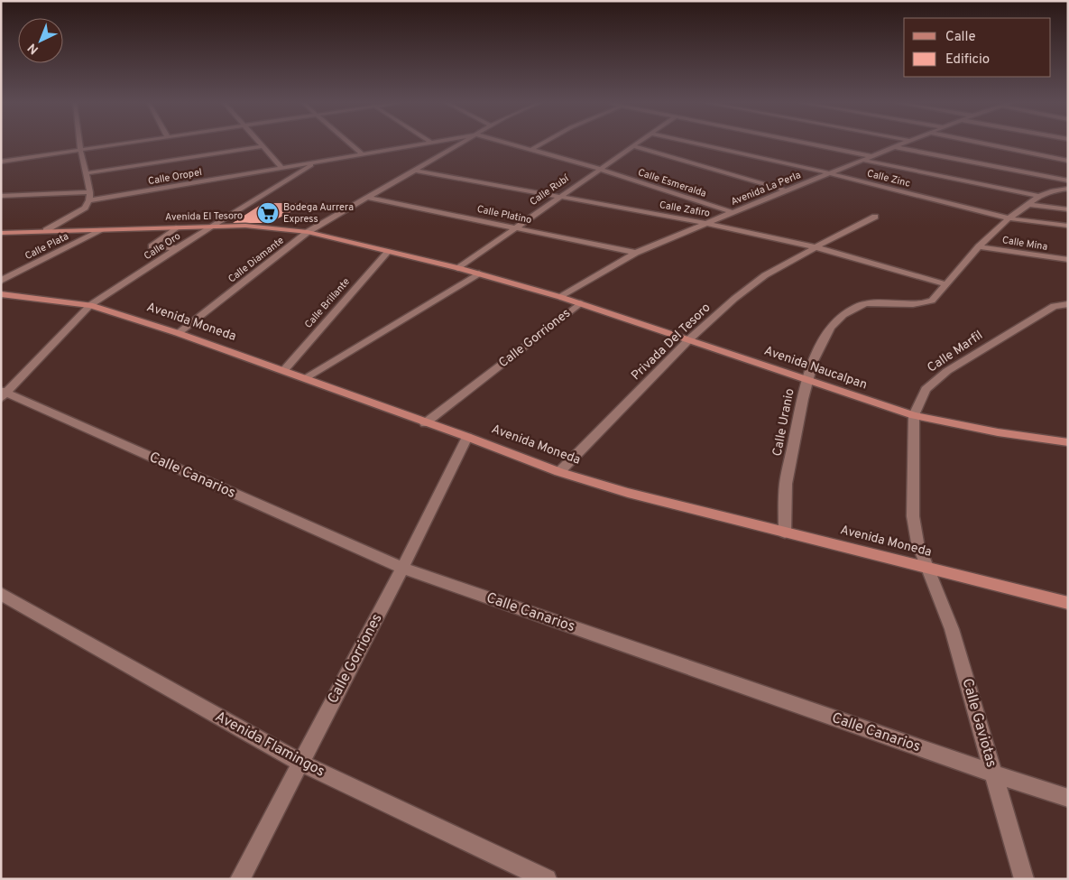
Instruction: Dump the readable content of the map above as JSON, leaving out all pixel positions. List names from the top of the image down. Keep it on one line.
{"streets":{"main road":["Avenida El Tesoro","Avenida Moneda","Avenida Naucalpan"],"street":["Calle Oropel","Calle Zinc","Calle Esmeralda","Avenida La Perla","Calle Rubí","Calle Zafiro","Calle Platino","Calle Mina","Calle Plata","Calle Oro","Calle Diamante","Calle Brillante","Calle Gorriones","Privada Del Tesoro","Calle Marfil","Calle Uranio","Calle Canarios","Calle Gaviotas","Avenida Flamingos"]},"crossings":[["Calle Oropel","Calle Oro"],["Calle Zinc","Avenida La Perla"],["Calle Zinc","Calle Uranio"],["Calle Esmeralda","Avenida La Perla"],["Calle Esmeralda","Calle Rubí"],["Avenida La Perla","Calle Zafiro"],["Avenida La Perla","Calle Platino"],["Avenida La Perla","Avenida El Tesoro"],["Avenida La Perla","Avenida Naucalpan"],["Calle Rubí","Calle Zafiro"],["Calle Rubí","Calle Platino"],["Calle Rubí","Avenida El Tesoro"],["Calle Zafiro","Calle Diamante"],["Calle Zafiro","Privada Del Tesoro"],["Calle Zafiro","Calle Uranio"],["Calle Platino","Calle Diamante"],["Avenida El Tesoro","Calle Plata"],["Avenida El Tesoro","Calle Oro"],["Avenida El Tesoro","Calle Diamante"],["Avenida El Tesoro","Calle Brillante"],["Avenida El Tesoro","Avenida Naucalpan"],["Calle Mina","Calle Uranio"],["Calle Oro","Avenida Moneda"],["Calle Oro","Calle Canarios"],["Calle Diamante","Avenida Moneda"],["Calle Brillante","Avenida Moneda"],["Avenida Moneda","Calle Gorriones"],["Avenida Moneda","Privada Del Tesoro"],["Avenida Moneda","Calle Marfil"],["Avenida Moneda","Calle Uranio"],["Avenida Moneda","Calle Gaviotas"],["Calle Gorriones","Avenida Naucalpan"],["Calle Gorriones","Calle Canarios"],["Calle Gorriones","Avenida Flamingos"],["Privada Del Tesoro","Avenida Naucalpan"],["Calle Marfil","Avenida Naucalpan"],["Calle Marfil","Calle Gaviotas"],["Avenida Naucalpan","Calle Uranio"],["Calle Canarios","Calle Gaviotas"]],"places":{"supermarket":["Bodega Aurrera Express"]},"legend":["Calle","Edificio"],"north":"bottom left"}
